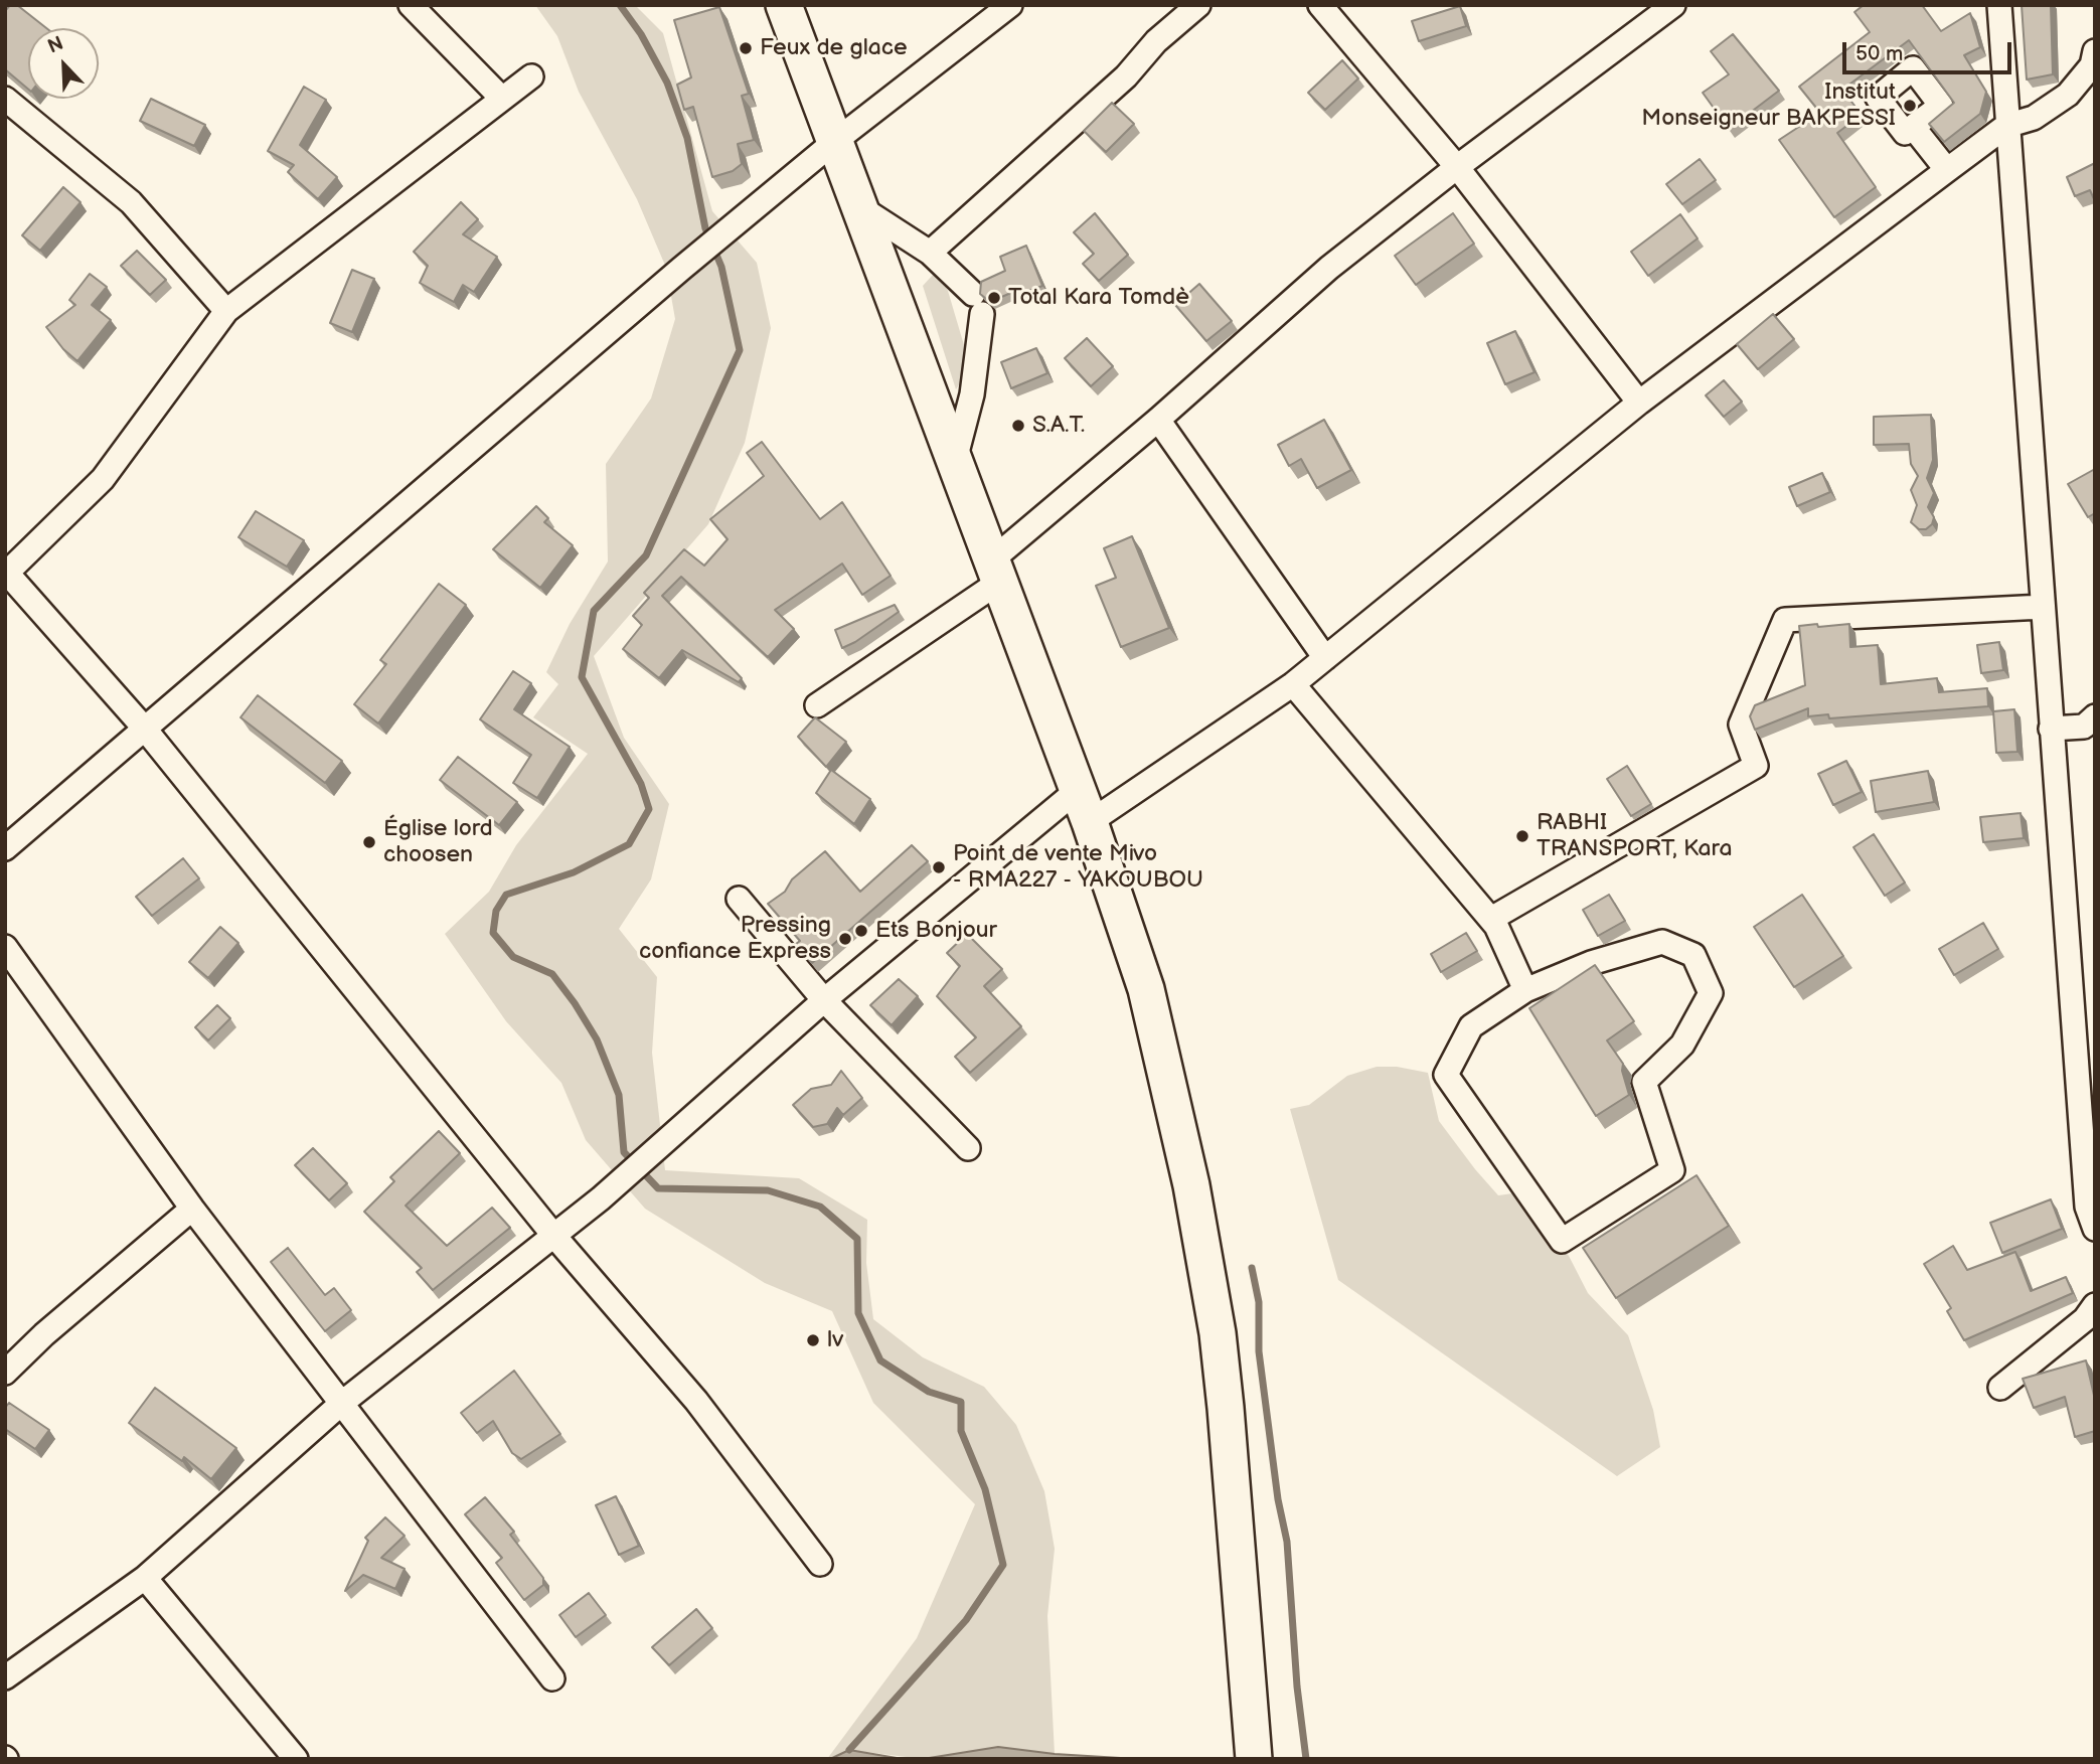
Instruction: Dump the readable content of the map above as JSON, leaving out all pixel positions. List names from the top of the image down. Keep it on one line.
{"places":["Feux de glace","Institut Monseigneur BAKPESSI","Total Kara Tomdè","S.A.T.","RABHI TRANSPORT, Kara","Église lord choosen","Point de vente Mivo - RMA227 - YAKOUBOU","Ets Bonjour","Pressing confiance Express","lv"],"scale_bar":"50 m","north":"top left"}
